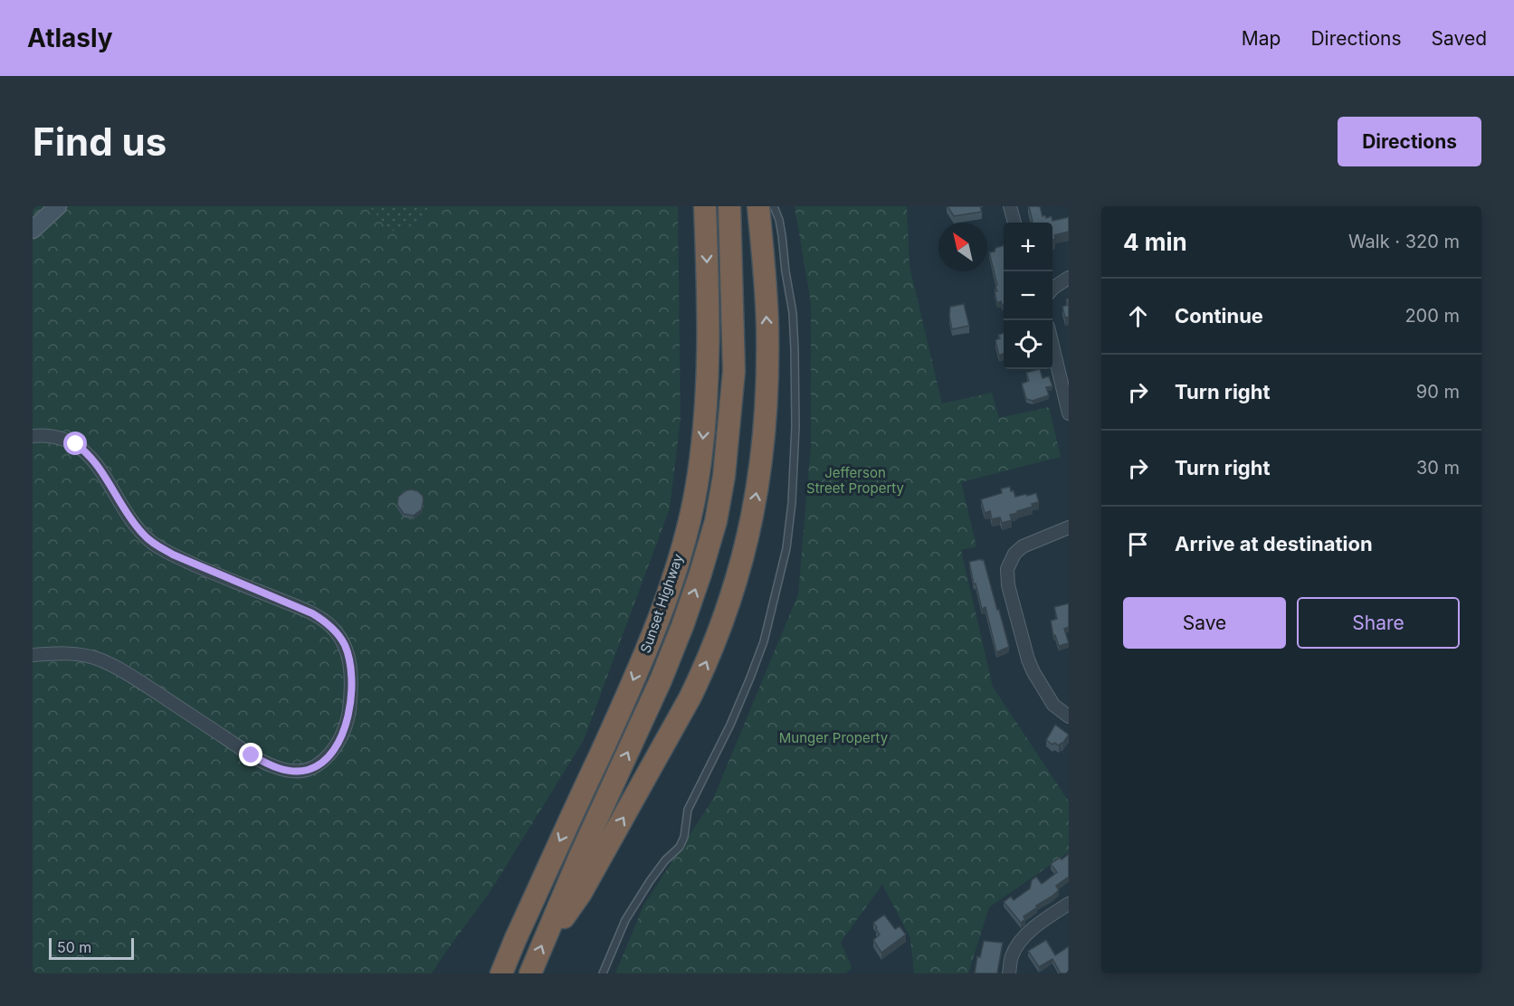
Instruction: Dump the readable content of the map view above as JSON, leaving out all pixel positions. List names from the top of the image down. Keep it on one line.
{"streets":{"highway":["Sunset Highway"]},"parks":["Jefferson Street Property","Munger Property"],"scale_bar":"50 m","north":"top left","page":{"header":"Atlasly","nav":["Map","Directions","Saved"],"buttons":["Directions",["Save","Share"]],"title":"Find us","heading":["4 min","Walk · 320 m"],"map_buttons":["+","−"],"list":[["Continue","200 m"],["Turn right","90 m"],["Turn right","30 m"],"Arrive at destination"],"scale":"50 m"}}
